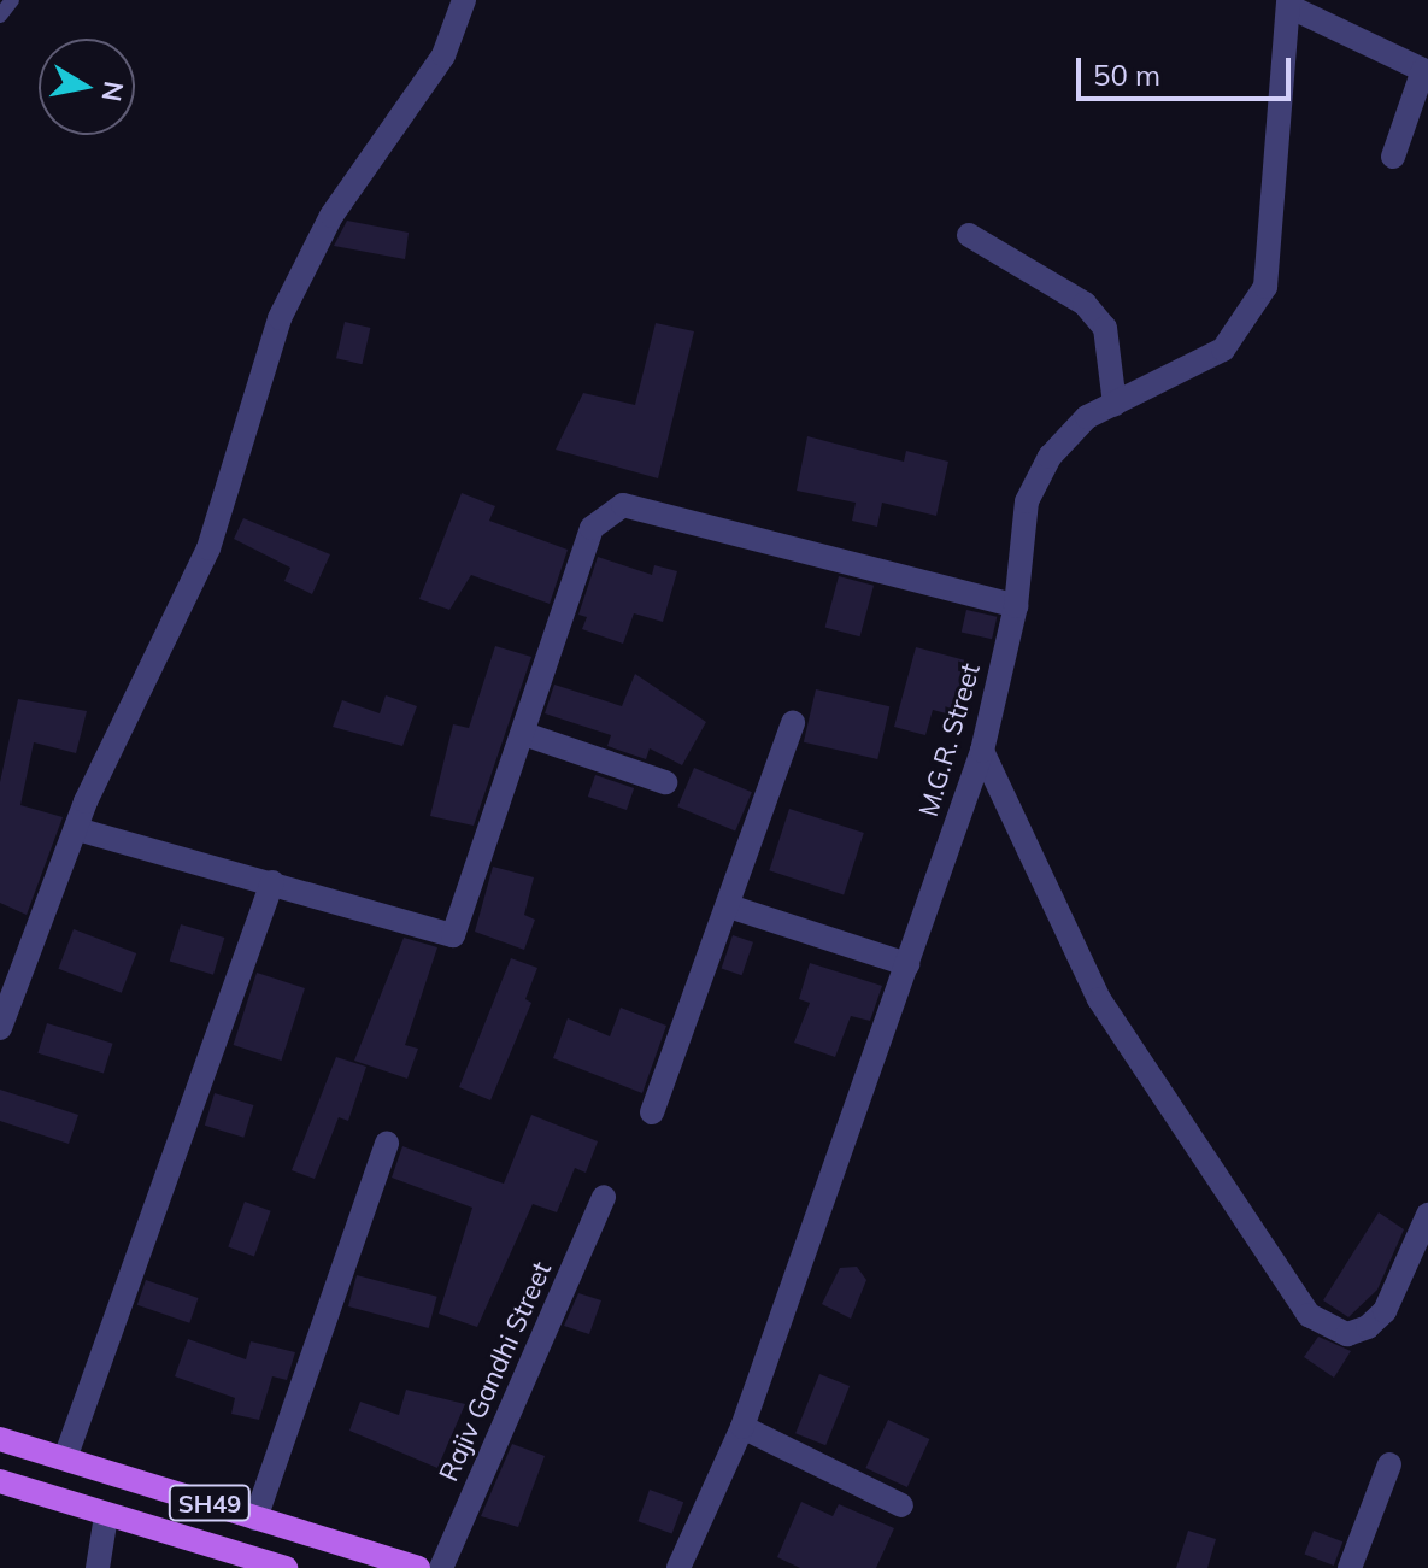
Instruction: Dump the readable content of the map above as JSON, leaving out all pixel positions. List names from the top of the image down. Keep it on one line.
{"streets":{"main road":["SH49"],"street":["M.G.R. Street","Rajiv Gandhi Street"]},"scale_bar":"50 m","north":"right"}
